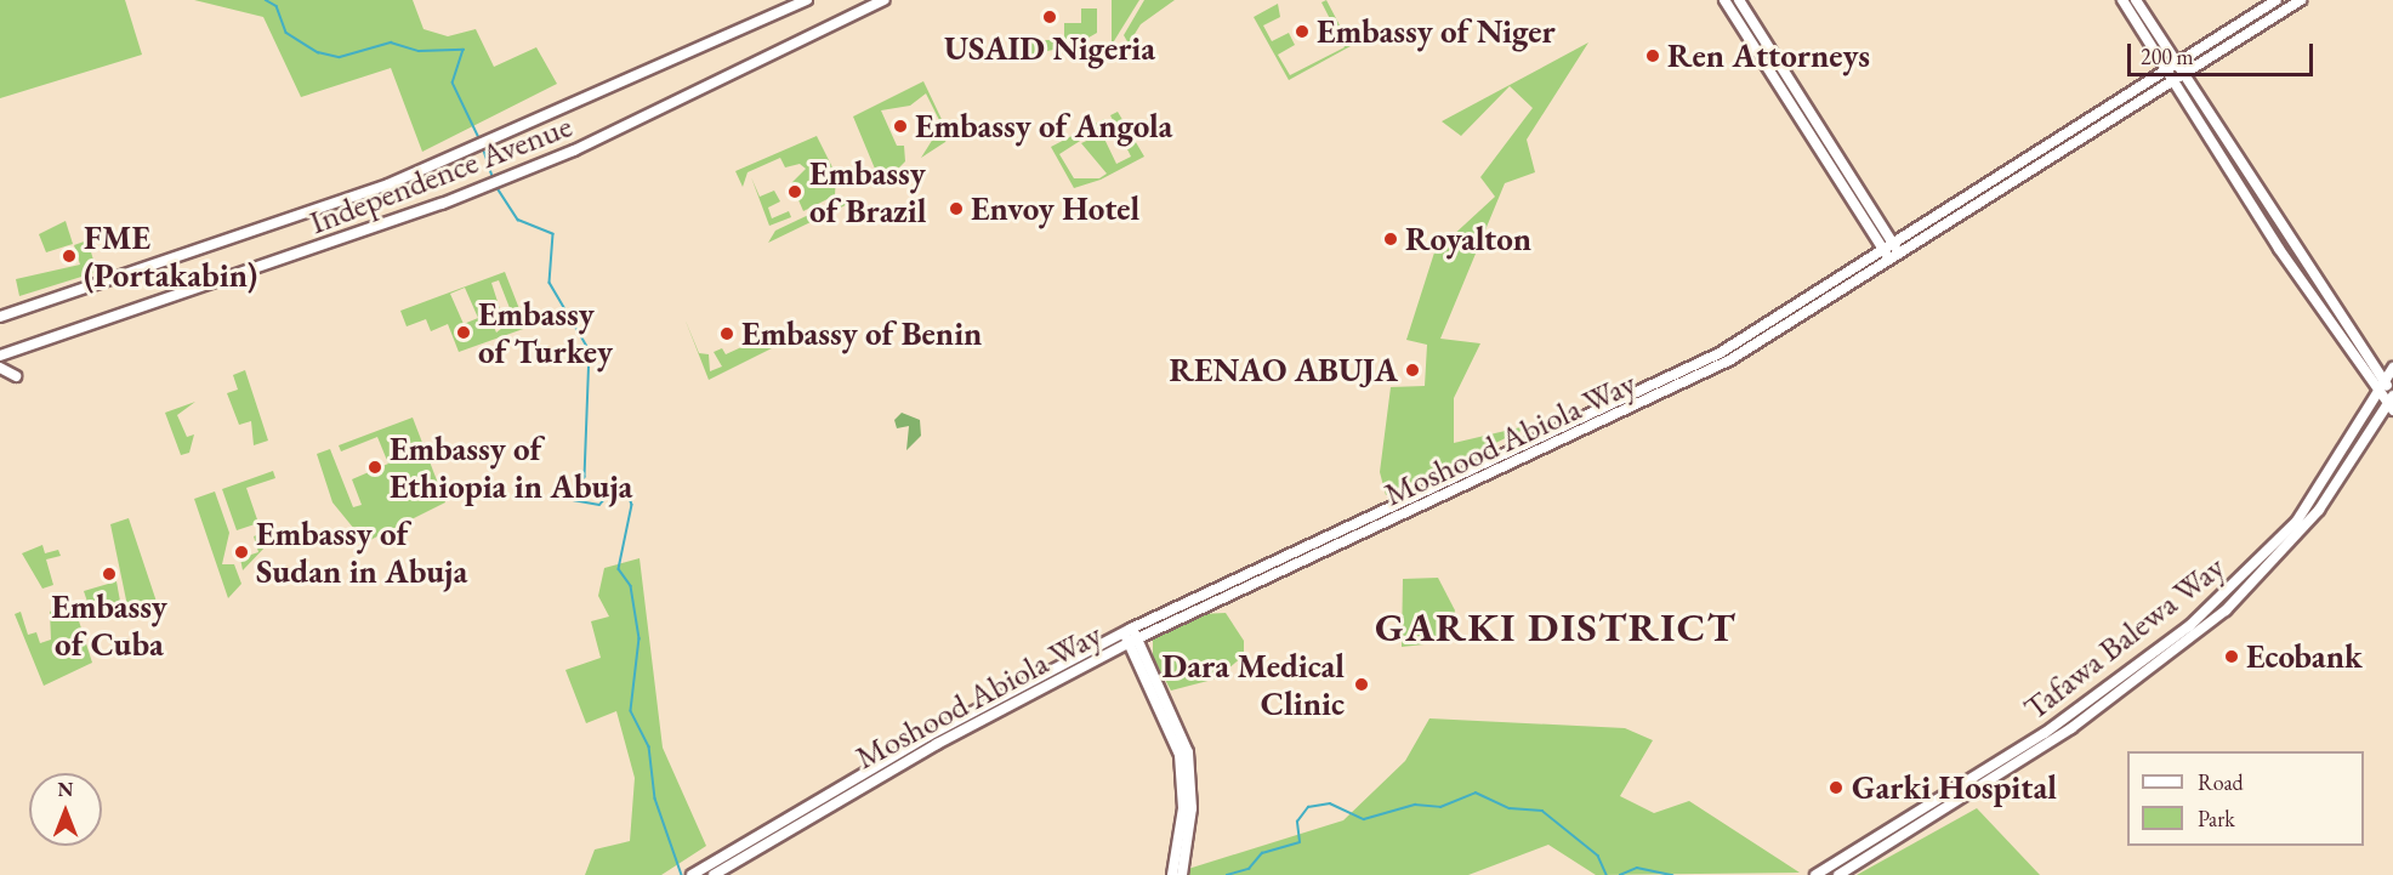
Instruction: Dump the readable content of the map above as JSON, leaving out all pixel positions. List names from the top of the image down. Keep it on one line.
{"streets":{"main road":["Independence Avenue","Moshood Abiola Way","Tafawa Balewa Way"]},"districts":["GARKI DISTRICT"],"places":["USAID Nigeria","Embassy of Niger","Ren Attorneys","Embassy of Angola","Embassy of Brazil","Envoy Hotel","Royalton","FME (Portakabin)","Embassy of Turkey","Embassy of Benin","RENAO ABUJA","Embassy of Ethiopia in Abuja","Embassy of Sudan in Abuja","Embassy of Cuba","Ecobank","Dara Medical Clinic","Garki Hospital"],"legend":["Road","Park"],"scale_bar":"200 m","north":"top"}
